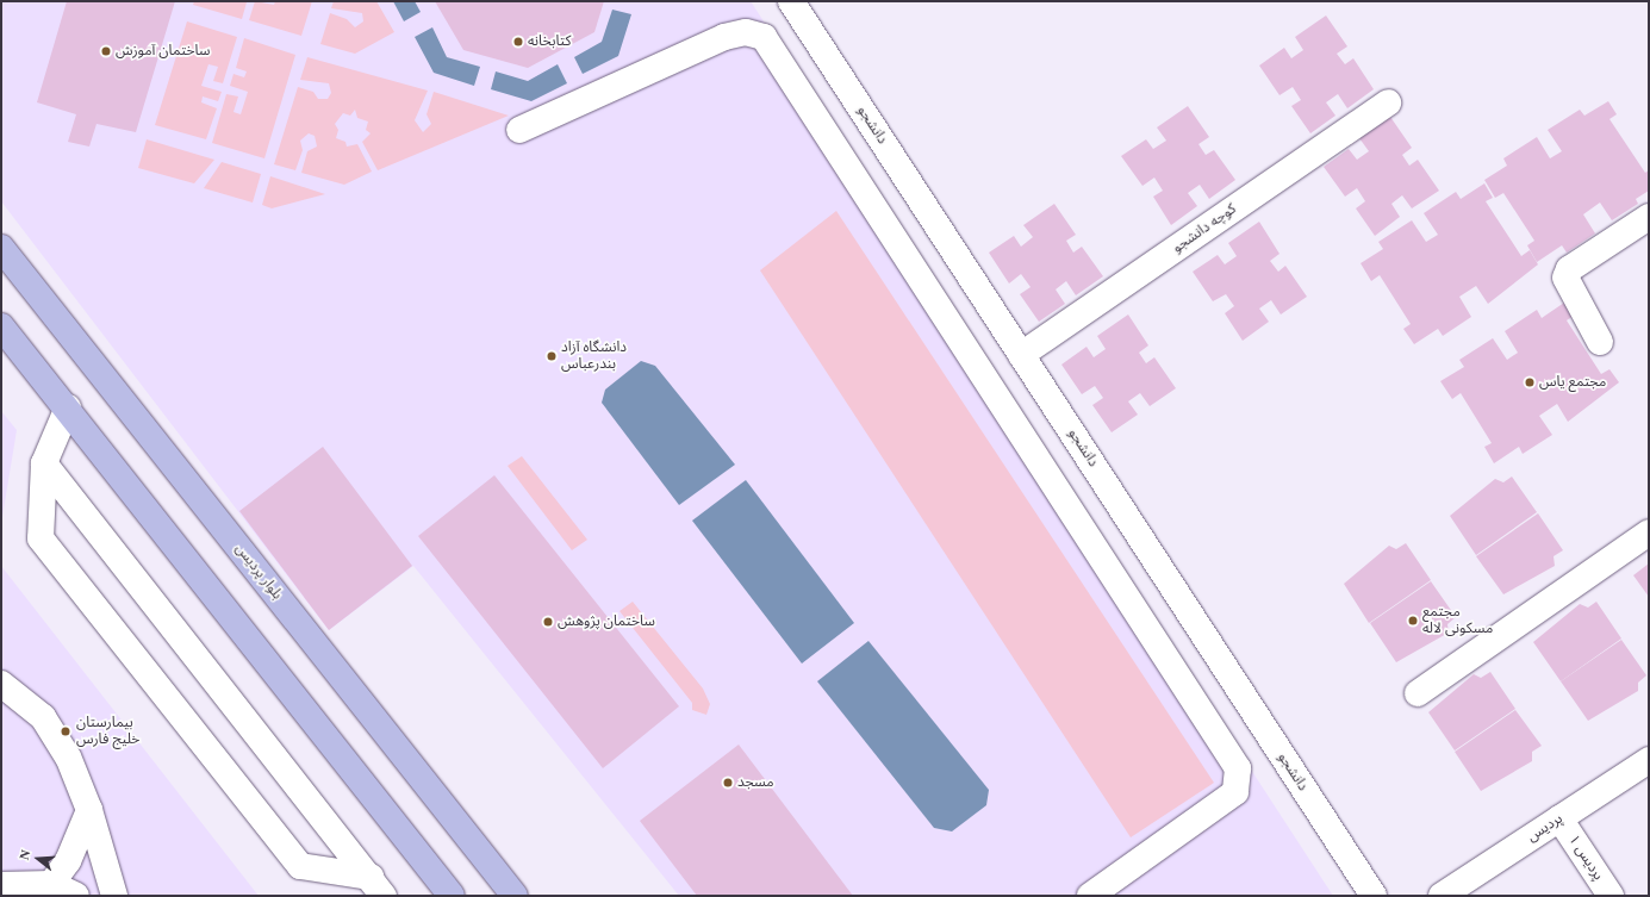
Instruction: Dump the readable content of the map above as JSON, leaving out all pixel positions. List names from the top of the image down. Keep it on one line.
{"streets":{"main road":["بلوار پردیس"],"street":["دانشجو","کوچه دانشجو","پردیس","پردیس ۱"]},"crossings":[["دانشجو","کوچه دانشجو"],["پردیس","پردیس ۱"]],"places":["کتابخانه","ساختمان آموزش","دانشگاه آزاد بندرعباس","مجتمع یاس","مجتمع مسکونی لاله","ساختمان پژوهش","بیمارستان خلیج فارس","مسجد"],"north":"left"}
